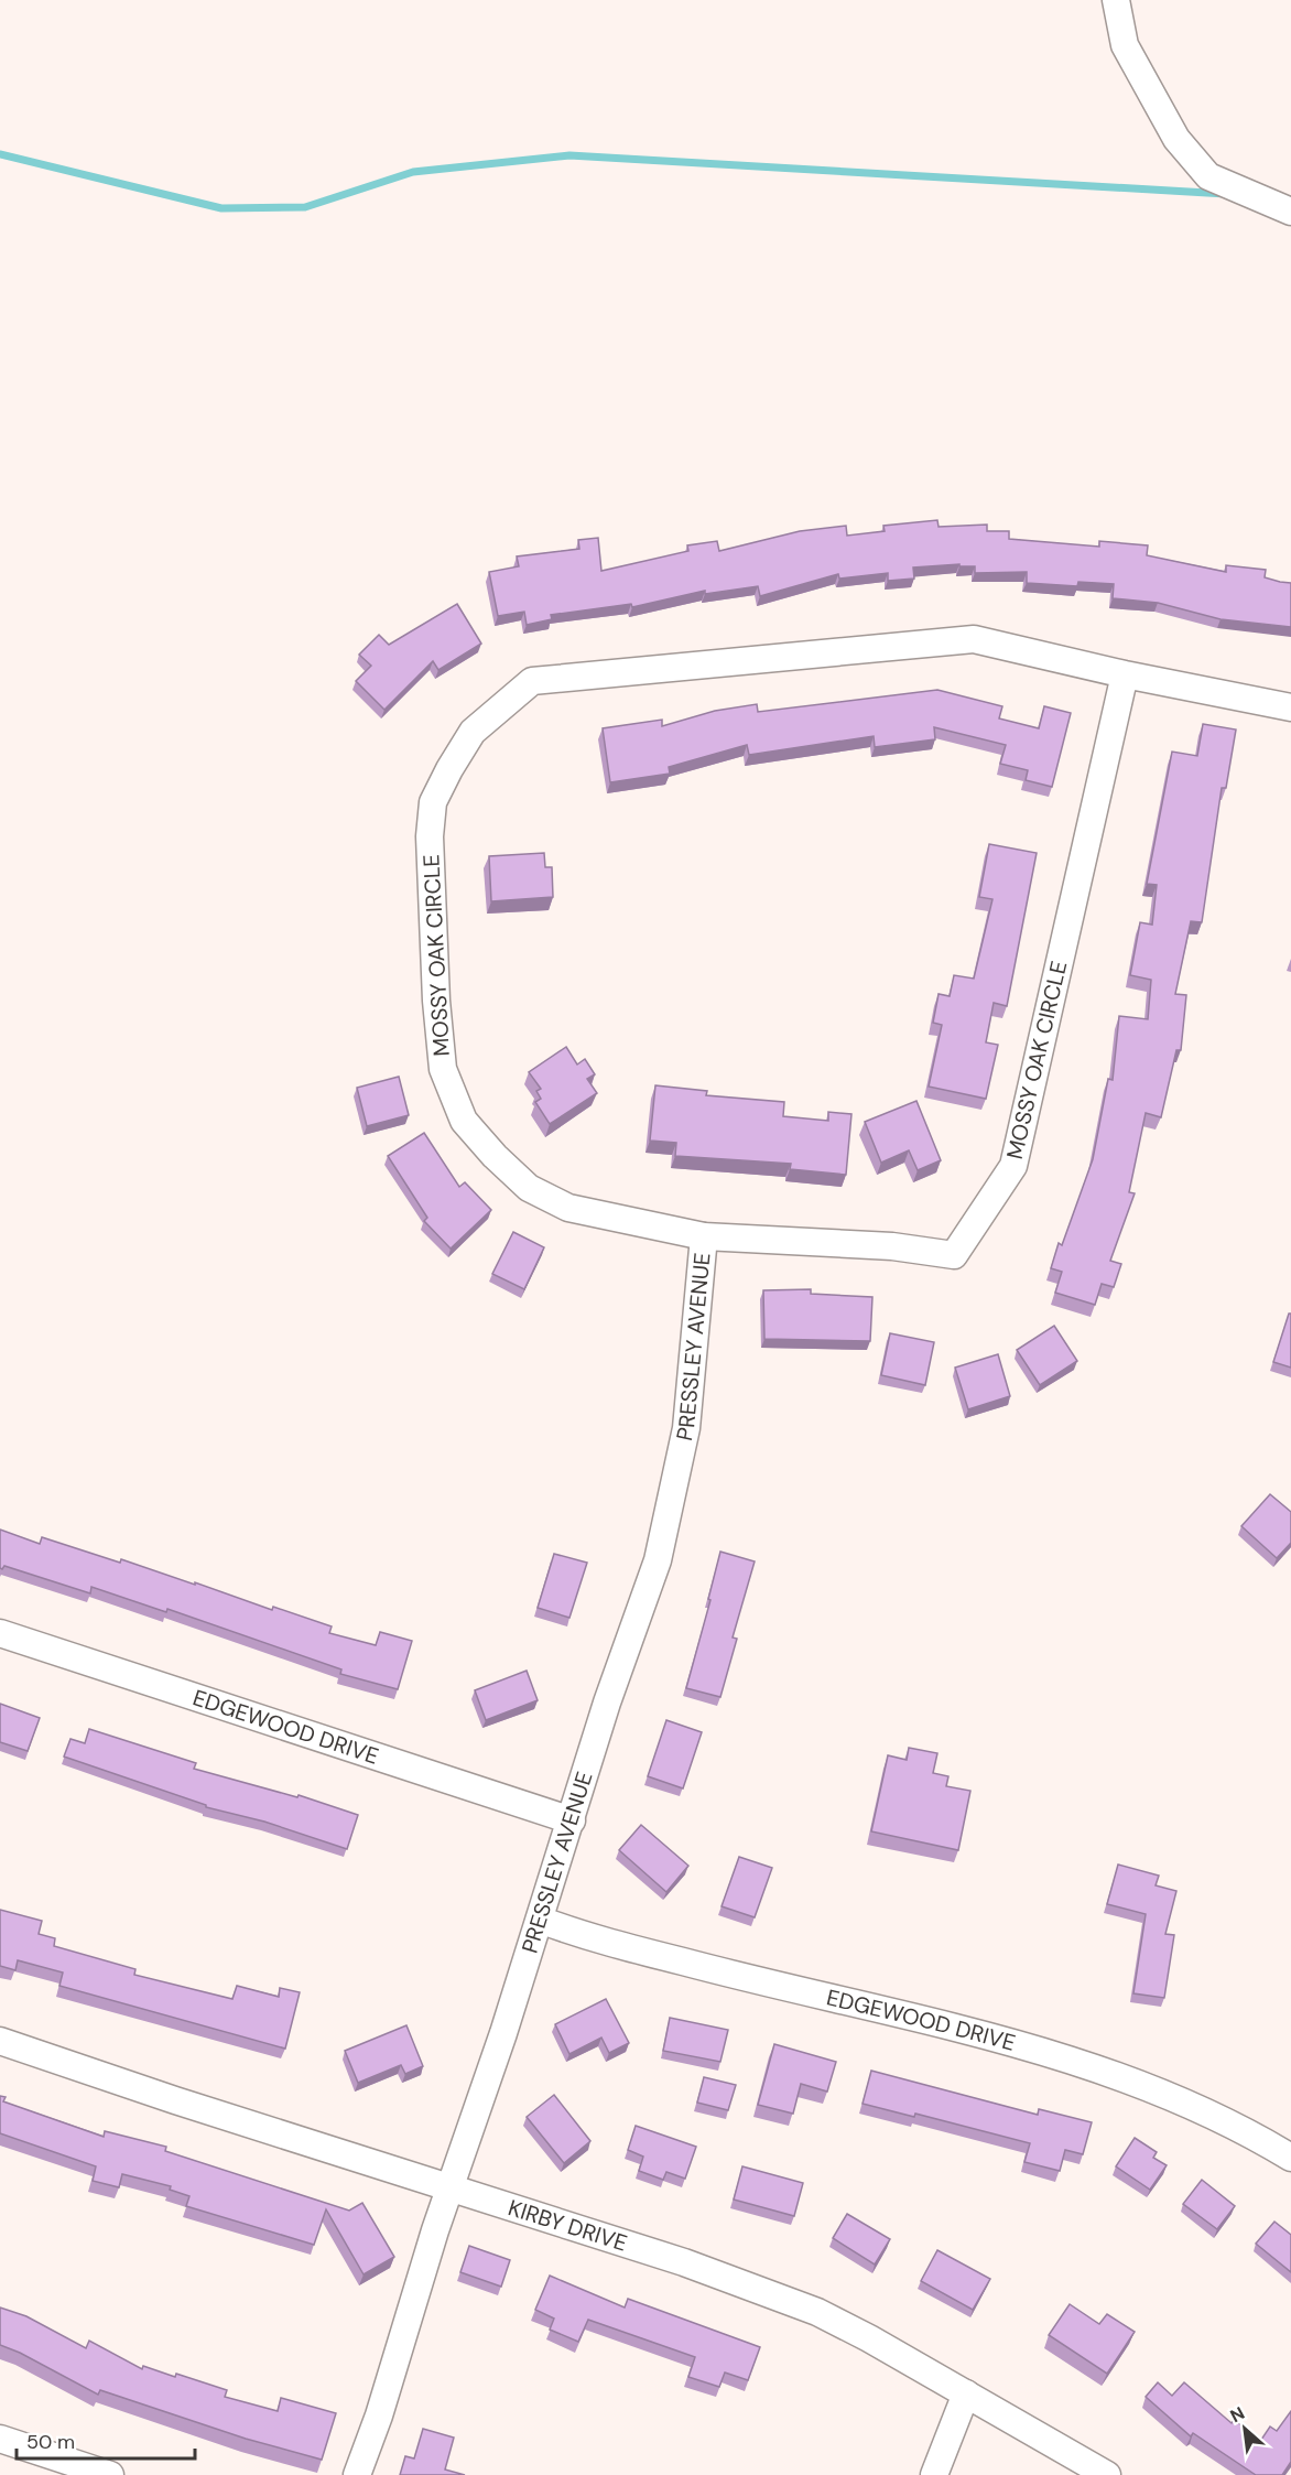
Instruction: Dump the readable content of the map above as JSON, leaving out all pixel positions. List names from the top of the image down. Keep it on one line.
{"streets":{"street":["MOSSY OAK CIRCLE","PRESSLEY AVENUE","EDGEWOOD DRIVE","KIRBY DRIVE"]},"crossings":[["MOSSY OAK CIRCLE","PRESSLEY AVENUE"],["PRESSLEY AVENUE","EDGEWOOD DRIVE"],["PRESSLEY AVENUE","KIRBY DRIVE"]],"scale_bar":"50 m","north":"top left"}
